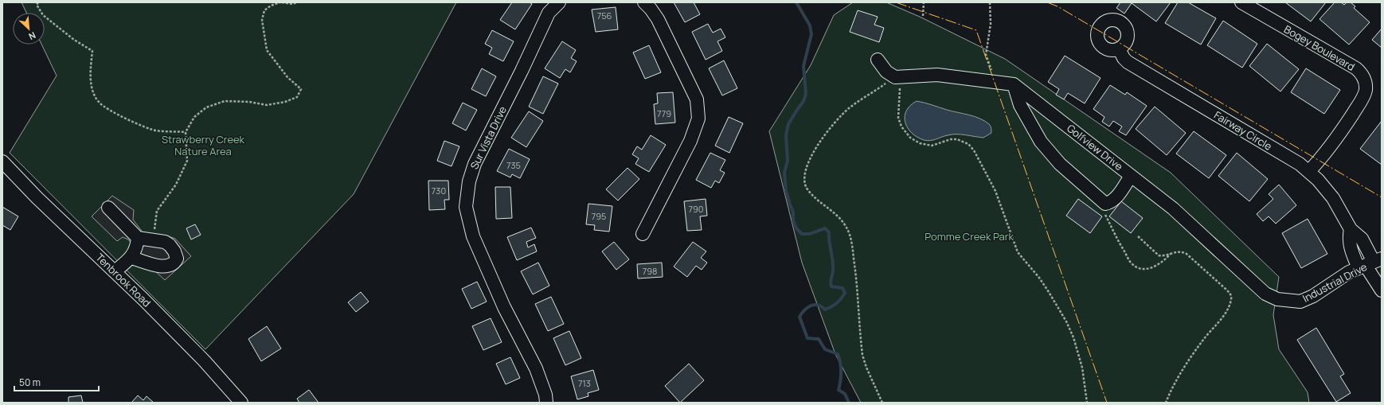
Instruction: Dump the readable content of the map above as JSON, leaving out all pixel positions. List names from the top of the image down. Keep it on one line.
{"streets":{"street":["Bogey Boulevard","Fairway Circle","Sur Vista Drive","Golfview Drive","Tenbrook Road","Industrial Drive"]},"crossings":[["Bogey Boulevard","Fairway Circle"],["Fairway Circle","Industrial Drive"],["Golfview Drive","Industrial Drive"]],"parks":["Strawberry Creek Nature Area","Pomme Creek Park"],"house_numbers":["756","779","735","730","790","795","798","713"],"scale_bar":"50 m","north":"bottom right"}
